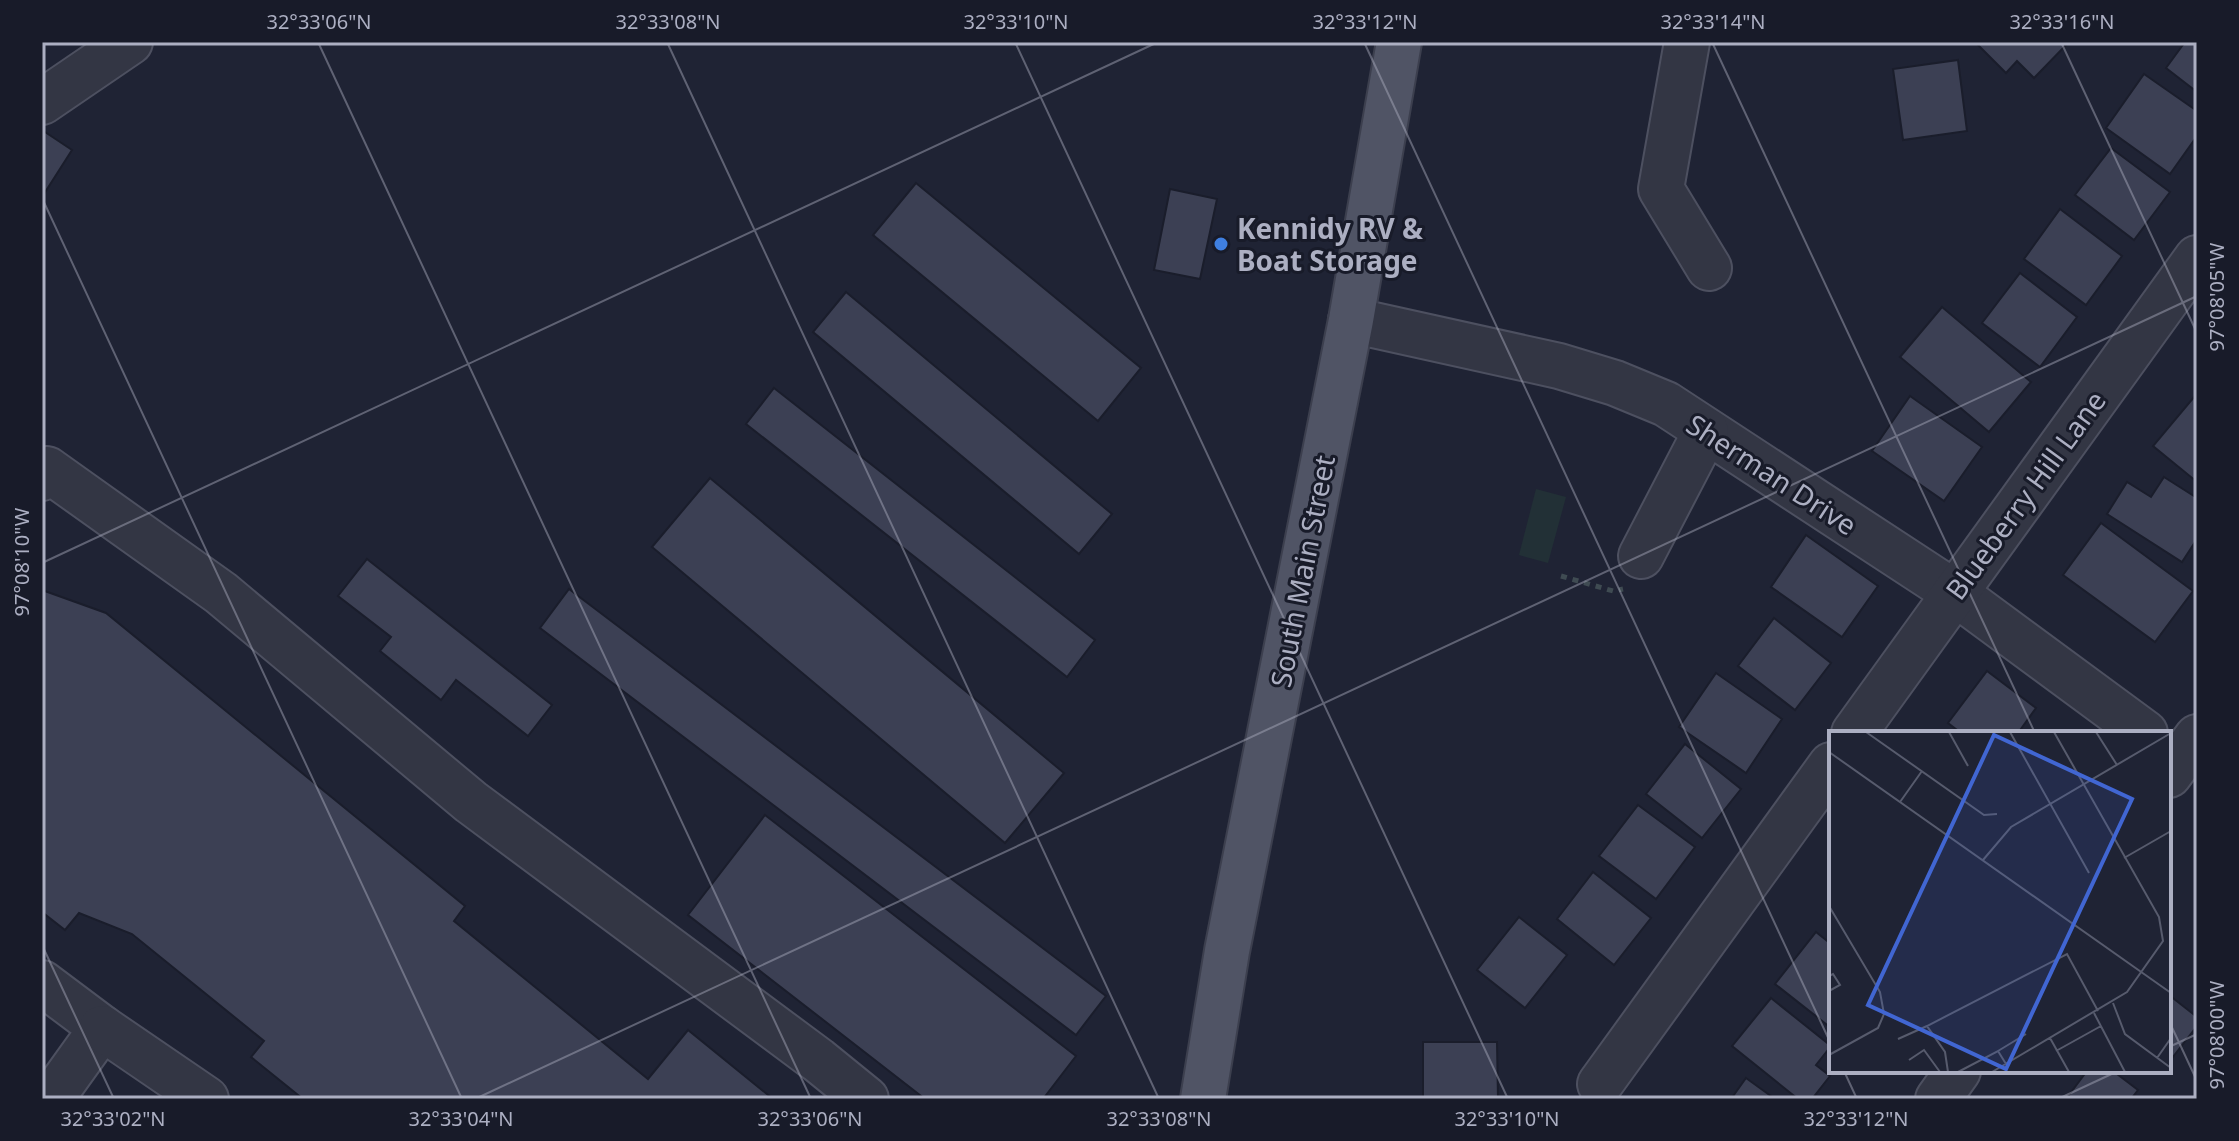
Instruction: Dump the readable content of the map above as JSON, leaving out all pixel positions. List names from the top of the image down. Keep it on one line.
{"streets":{"main road":["South Main Street"],"street":["Sherman Drive","Blueberry Hill Lane"]},"crossings":[["Sherman Drive","Blueberry Hill Lane"],["Sherman Drive","South Main Street"]],"places":["Kennidy RV & Boat Storage"],"coordinates":["32°33'06\"N","32°33'08\"N","32°33'10\"N","32°33'12\"N","32°33'14\"N","32°33'16\"N","97°08'05\"W","97°08'10\"W","97°08'00\"W","32°33'02\"N","32°33'04\"N"]}
